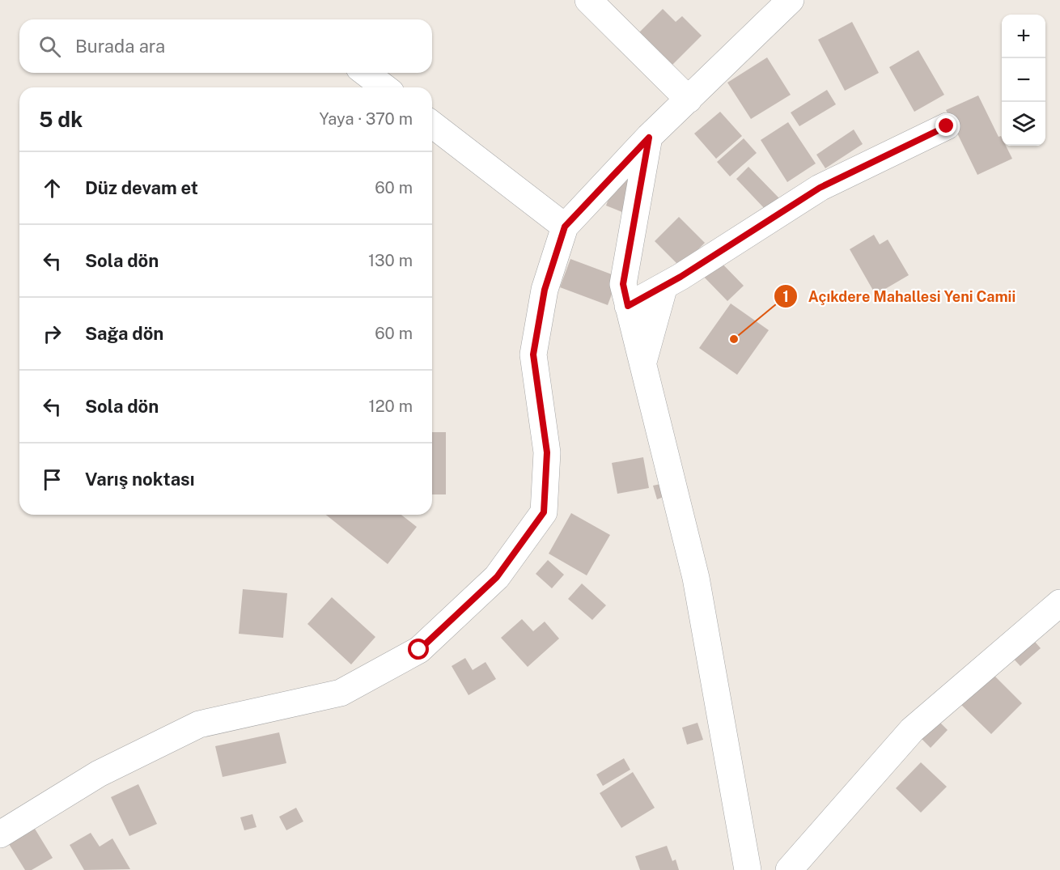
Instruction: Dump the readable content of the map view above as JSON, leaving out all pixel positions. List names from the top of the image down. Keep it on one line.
{"places":["Açıkdere Mahallesi Yeni Camii"],"page":{"map_buttons":["+","−"],"search":"Burada ara","heading":["5 dk","Yaya · 370 m"],"list":[["Düz devam et","60 m"],["Sola dön","130 m"],["Sağa dön","60 m"],["Sola dön","120 m"],"Varış noktası"]}}
